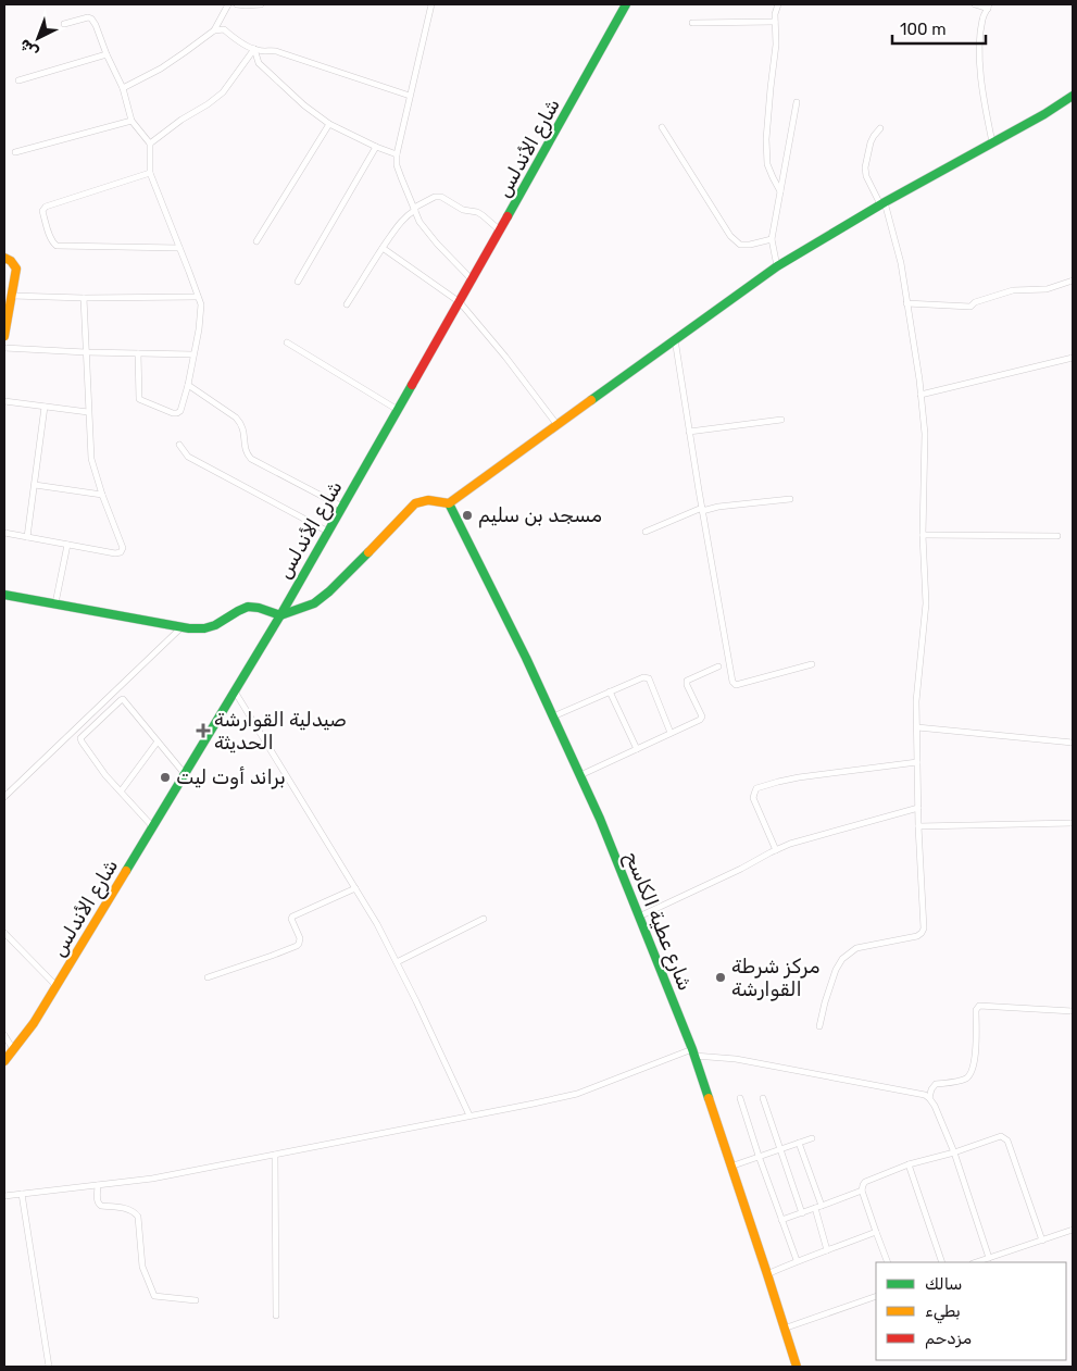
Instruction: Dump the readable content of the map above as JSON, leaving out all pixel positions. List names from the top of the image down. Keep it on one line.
{"streets":{"main road":["شارع الأندلس","شارع عطية الكاسح"]},"places":{"other":["مسجد بن سليم","براند أوت ليت","مركز شرطة القوارشة"],"health":["صيدلية القوارشة الحديثة"]},"legend":["سالك","بطيء","مزدحم"],"scale_bar":"100 m","north":"bottom left"}
